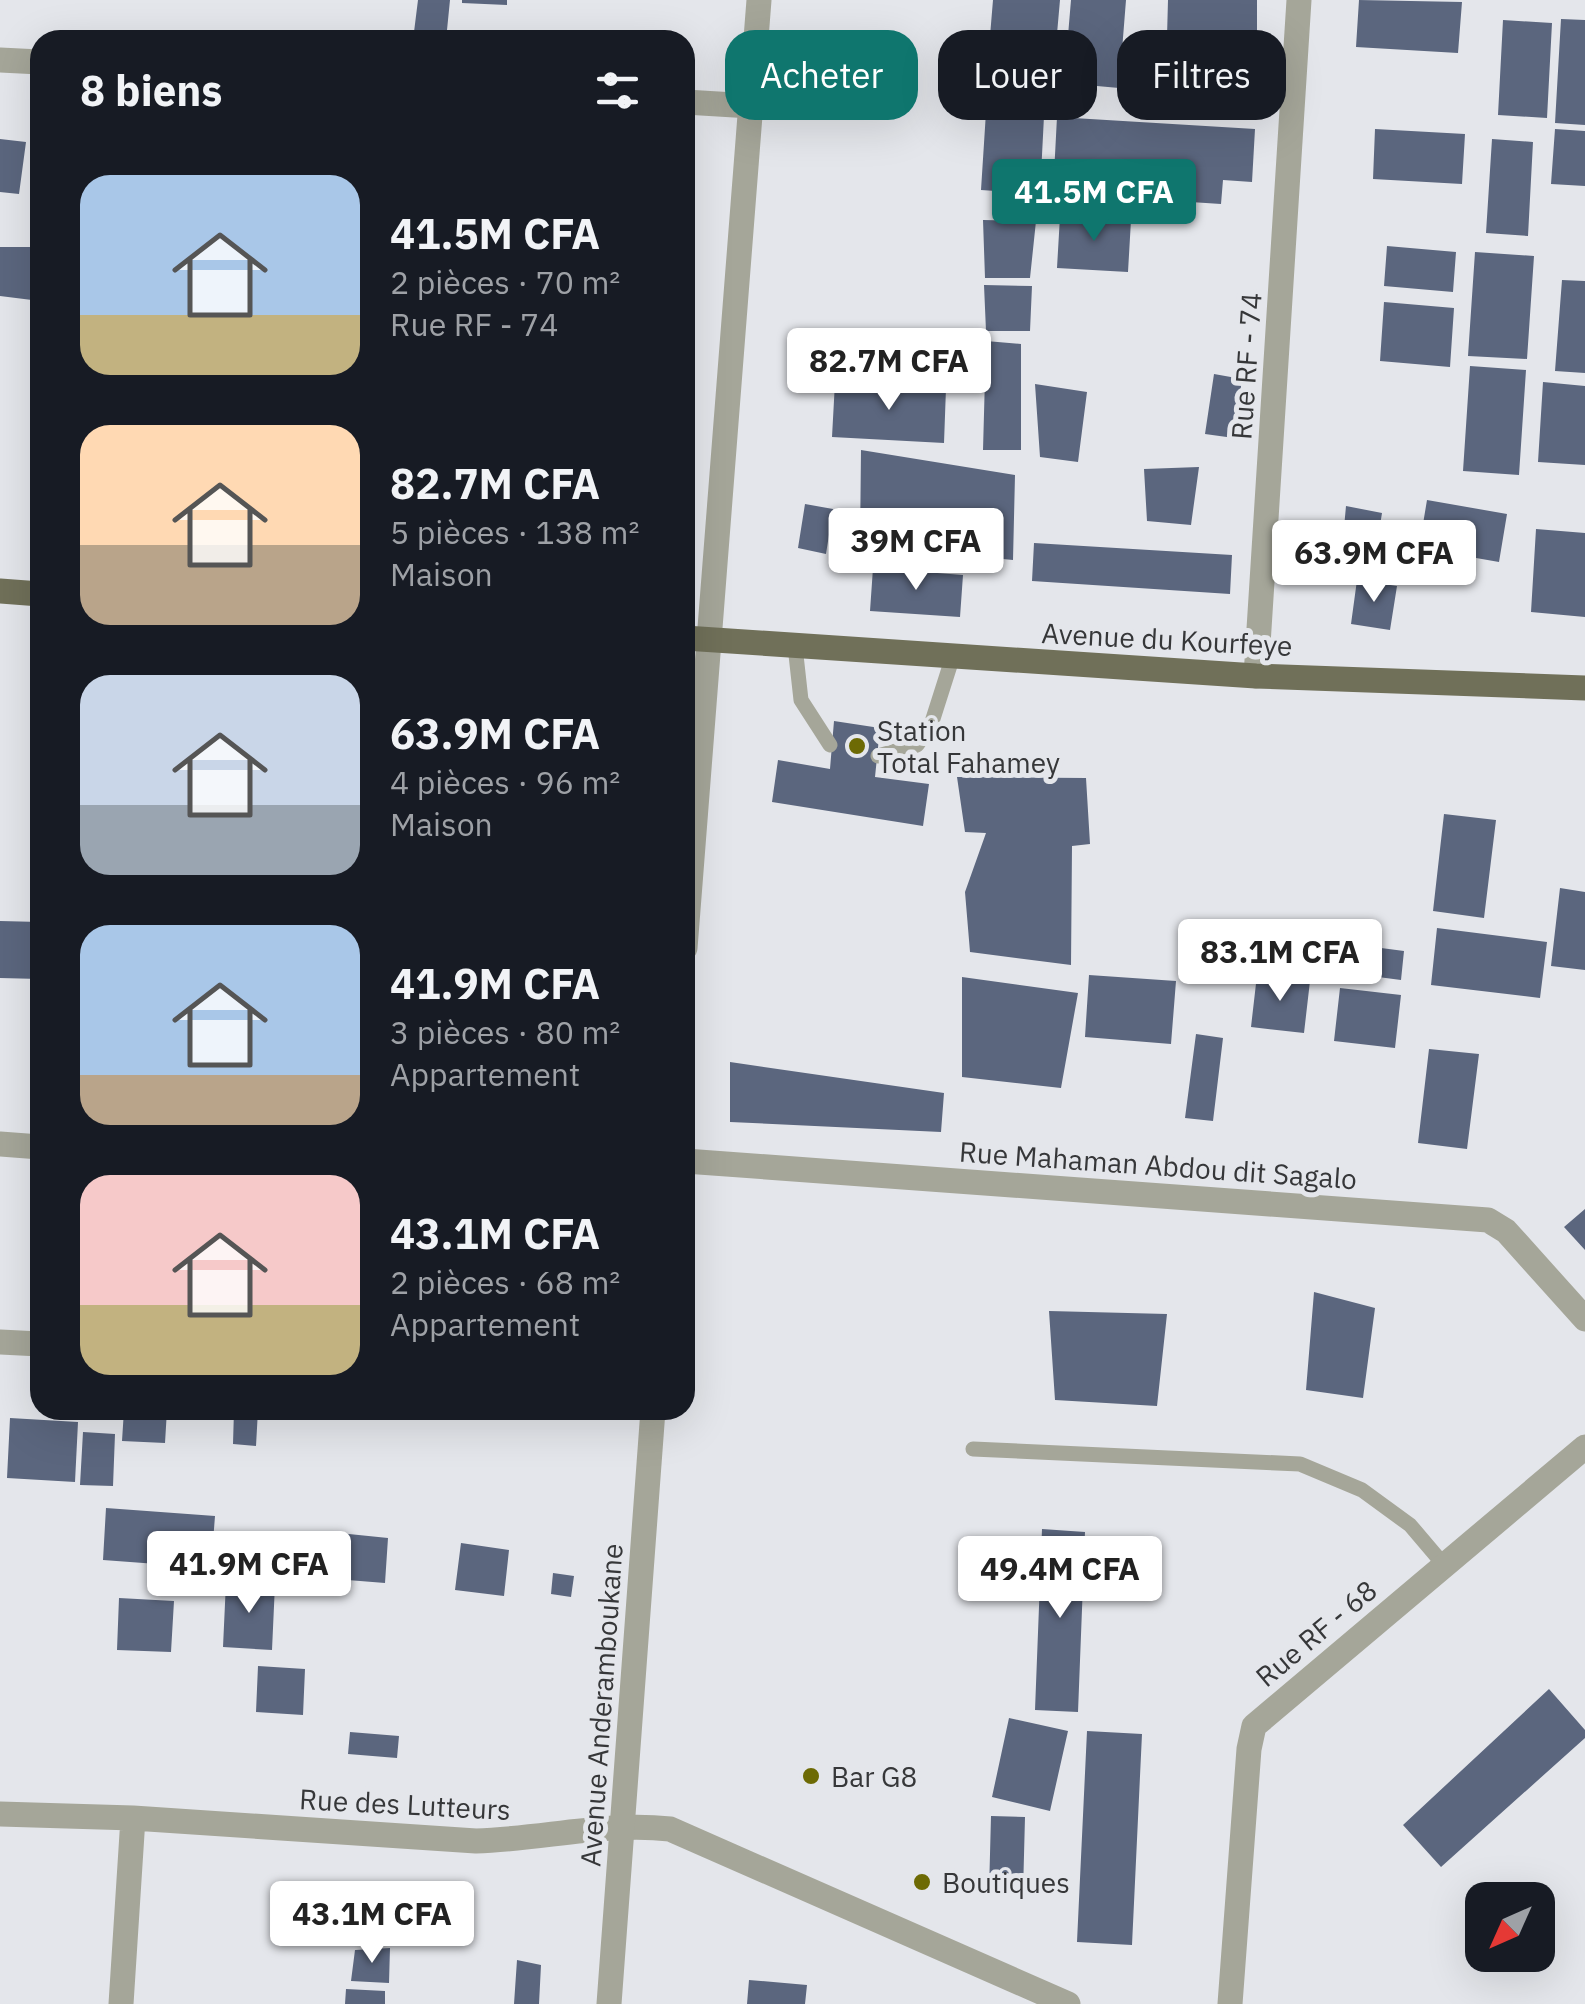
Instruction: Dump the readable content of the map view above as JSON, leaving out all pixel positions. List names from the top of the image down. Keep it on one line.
{"streets":{"main road":["Avenue du Kourfeye"],"street":["Rue RF - 74","Rue Mahaman Abdou dit Sagalo","Rue RF - 68","Avenue Anderamboukane","Rue des Lutteurs"]},"crossings":[["Rue RF - 74","Avenue du Kourfeye"],["Avenue Anderamboukane","Rue des Lutteurs"]],"places":["Station Total Fahamey","Bar G8","Boutiques"],"north":"bottom left","page":{"chip":["Acheter","Louer","Filtres"],"heading":"8 biens","list":[{"name":"41.5M CFA","note":"2 pièces · 70 m² · Rue RF - 74"},{"name":"82.7M CFA","note":"5 pièces · 138 m² · Maison"},{"name":"63.9M CFA","note":"4 pièces · 96 m² · Maison"},{"name":"41.9M CFA","note":"3 pièces · 80 m² · Appartement"},{"name":"43.1M CFA","note":"2 pièces · 68 m² · Appartement"}],"price":["41.5M CFA","82.7M CFA","39M CFA","63.9M CFA","83.1M CFA","41.9M CFA","49.4M CFA","43.1M CFA"]}}
